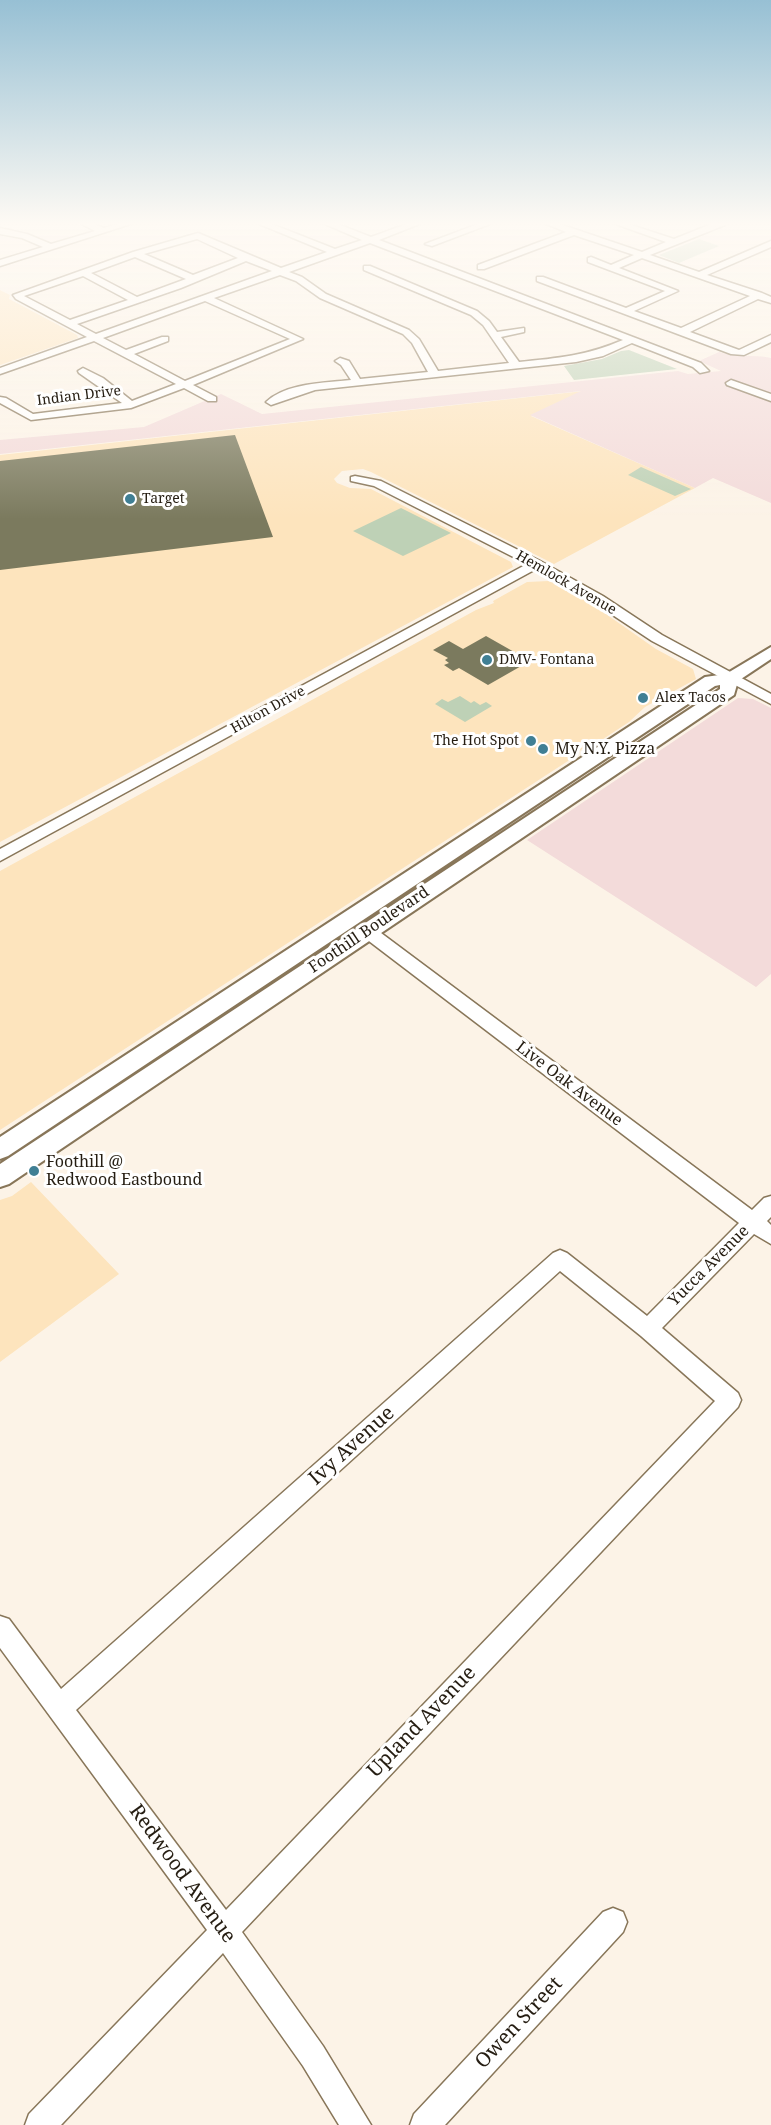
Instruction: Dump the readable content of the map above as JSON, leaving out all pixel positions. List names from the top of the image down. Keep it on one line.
{"streets":{"main road":["Foothill Boulevard"],"street":["Indian Drive","Hemlock Avenue","Hilton Drive","Live Oak Avenue","Yucca Avenue","Ivy Avenue","Upland Avenue","Redwood Avenue","Owen Street"]},"crossings":[["Hemlock Avenue","Hilton Drive"],["Hemlock Avenue","Foothill Boulevard"],["Foothill Boulevard","Live Oak Avenue"],["Live Oak Avenue","Yucca Avenue"],["Yucca Avenue","Ivy Avenue"],["Yucca Avenue","Upland Avenue"],["Ivy Avenue","Upland Avenue"],["Ivy Avenue","Redwood Avenue"],["Upland Avenue","Redwood Avenue"]],"places":["Target","DMV- Fontana","Alex Tacos","The Hot Spot","My N.Y. Pizza","Foothill @ Redwood Eastbound"]}
